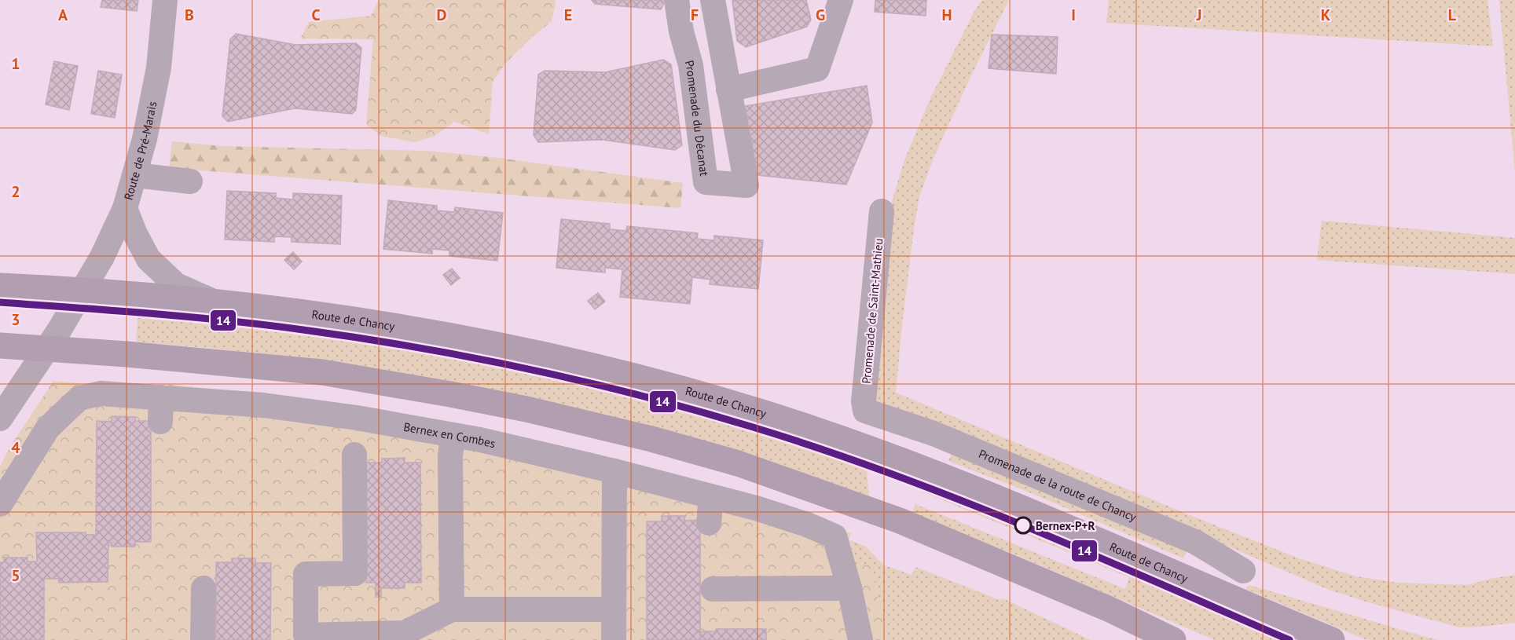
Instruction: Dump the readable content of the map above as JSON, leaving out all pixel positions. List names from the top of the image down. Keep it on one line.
{"streets":{"main road":["Route de Chancy"],"street":["Promenade du Décanat","Route de Pré-Marais","Promenade de Saint-Mathieu","Bernex en Combes","Promenade de la route de Chancy"]},"crossings":[["Route de Pré-Marais","Route de Chancy"],["Promenade de Saint-Mathieu","Promenade de la route de Chancy"]],"places":["Bernex-P+R"],"lines":["transit line 14"],"grid":{"columns":["A","B","C","D","E","F","G","H","I","J","K","L"],"rows":["1","2","3","4","5"]}}
